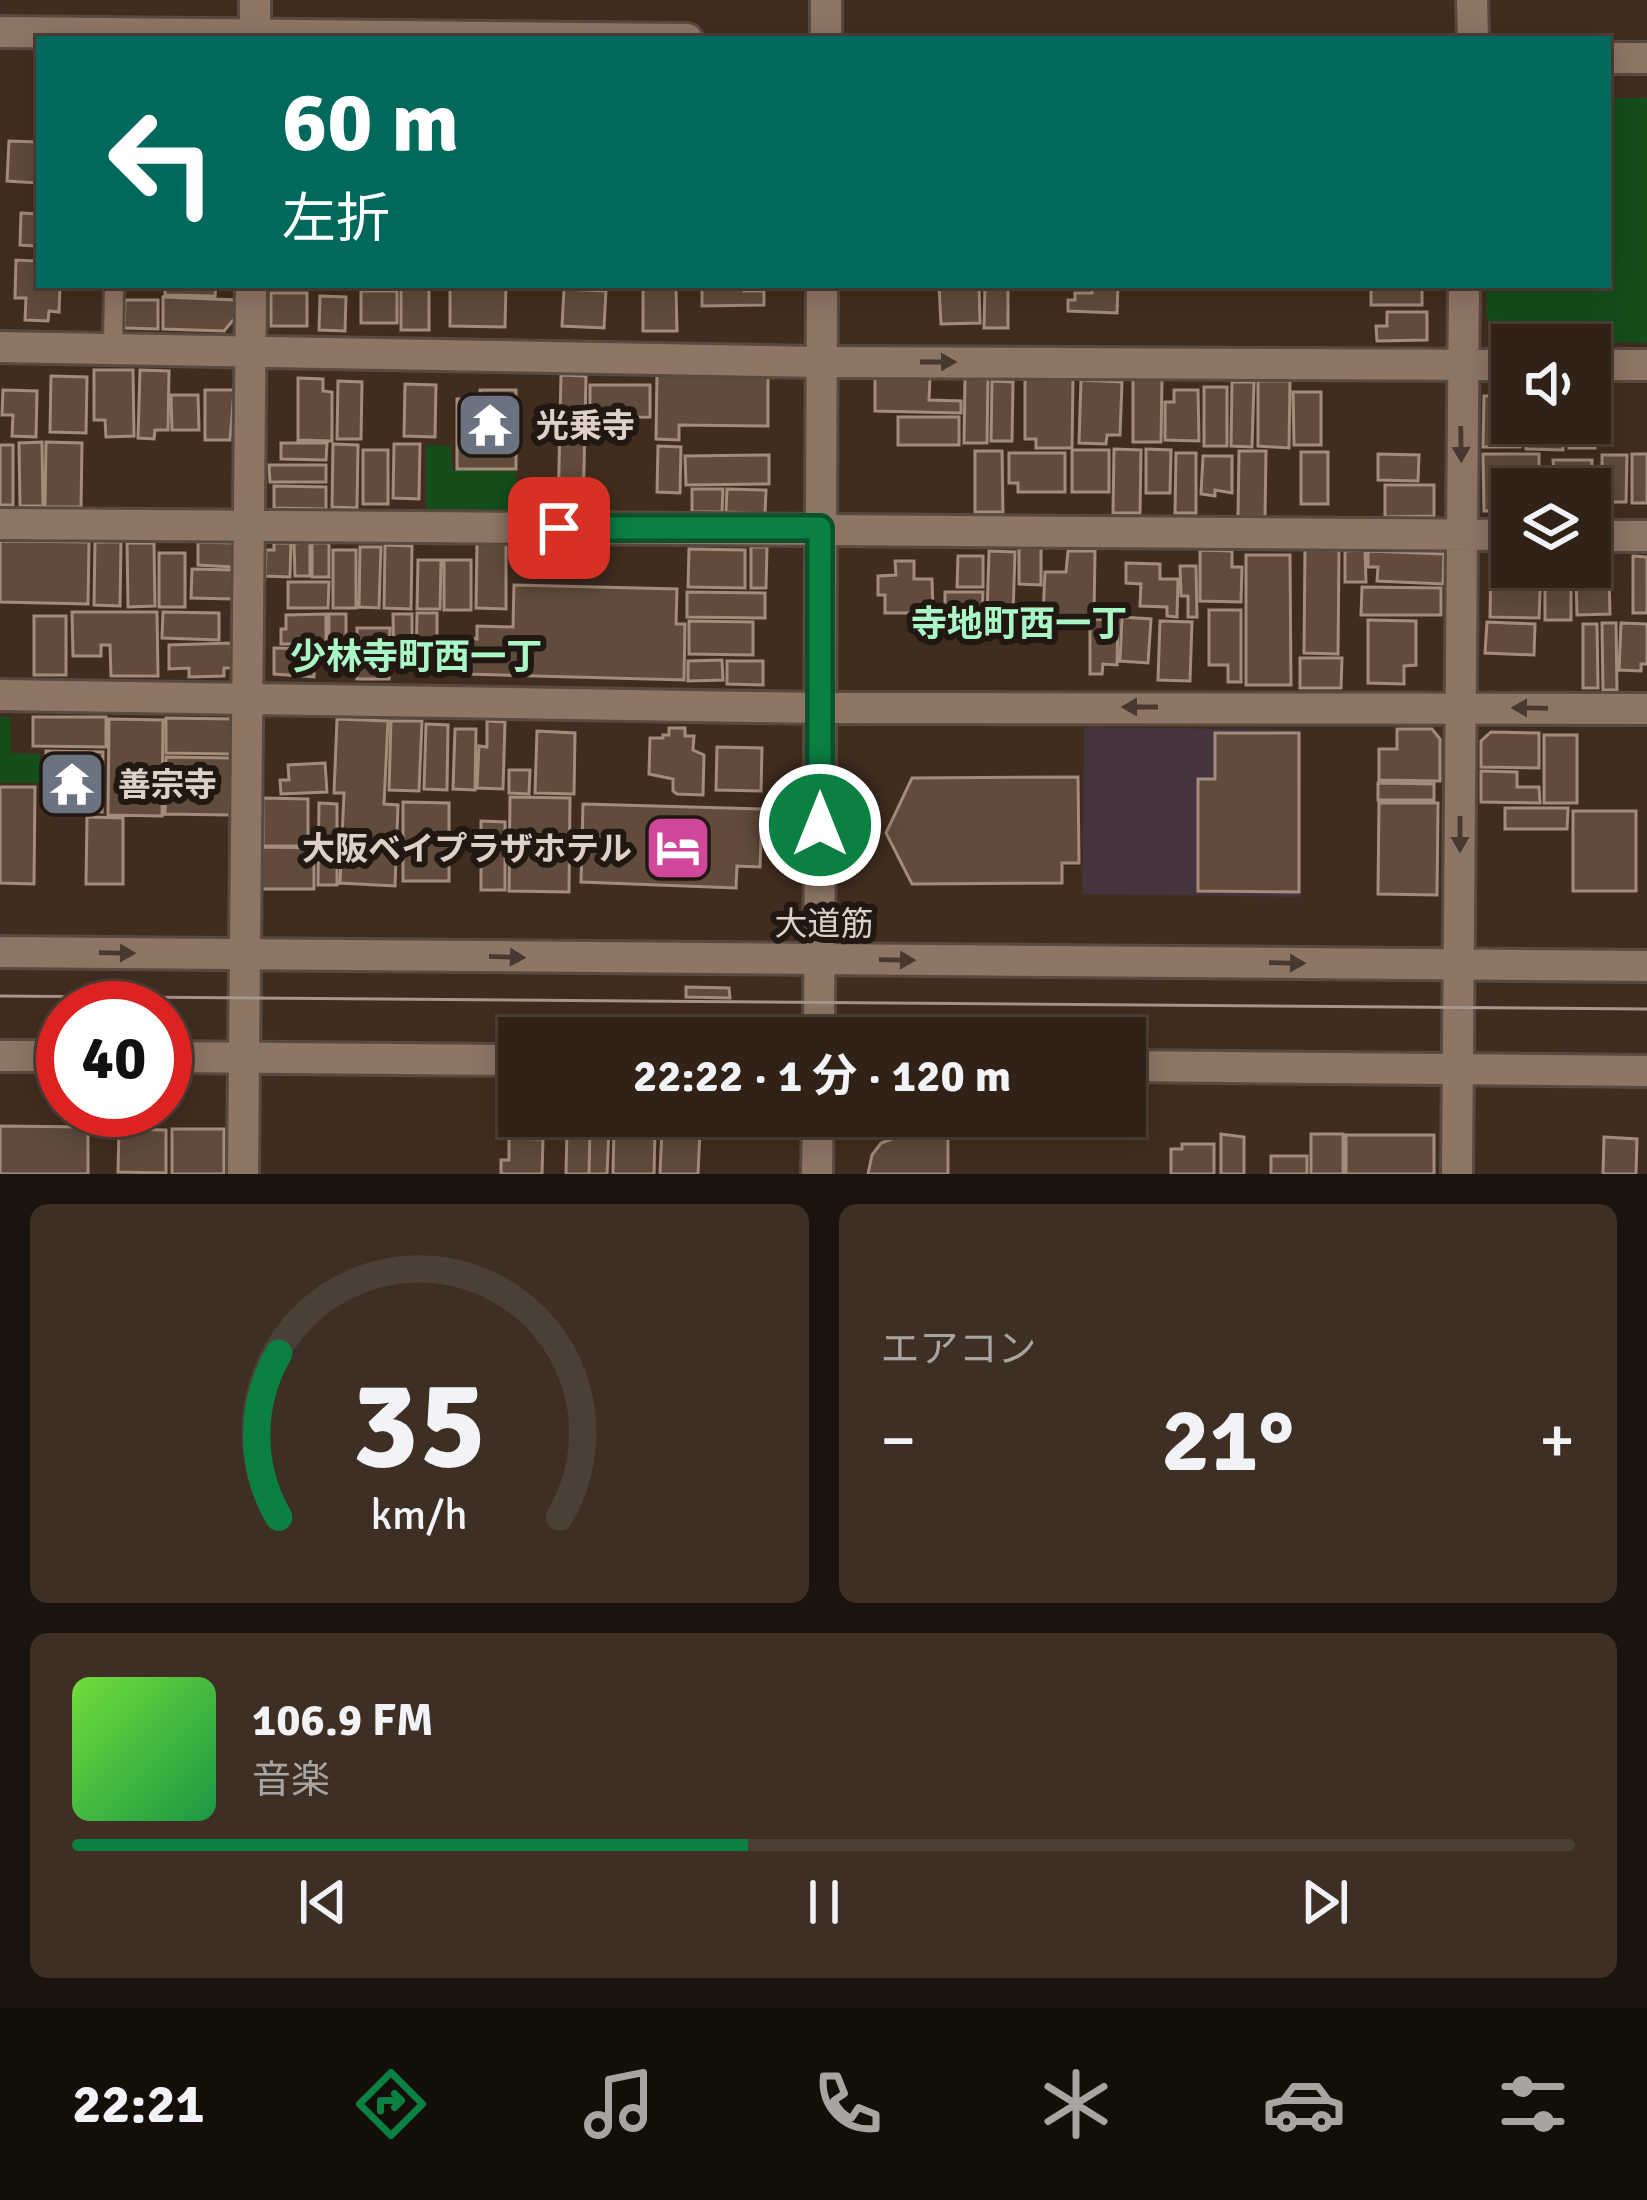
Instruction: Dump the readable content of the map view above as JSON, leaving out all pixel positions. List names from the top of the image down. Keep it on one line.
{"streets":{"street":["大道筋"]},"districts":["寺地町西一丁","少林寺町西一丁"],"places":{"temple":["光乗寺","善宗寺"],"hotel":["大阪ベイプラザホテル"]},"page":{"turn":["60 m","左折"],"limit":"40","trip":"22:22 · 1 分 · 120 m","tile":"エアコン","heat":["−","21°","+"],"song":["106.9 FM","音楽"],"tabs":"22:21","gauge":["35","km/h"]}}
